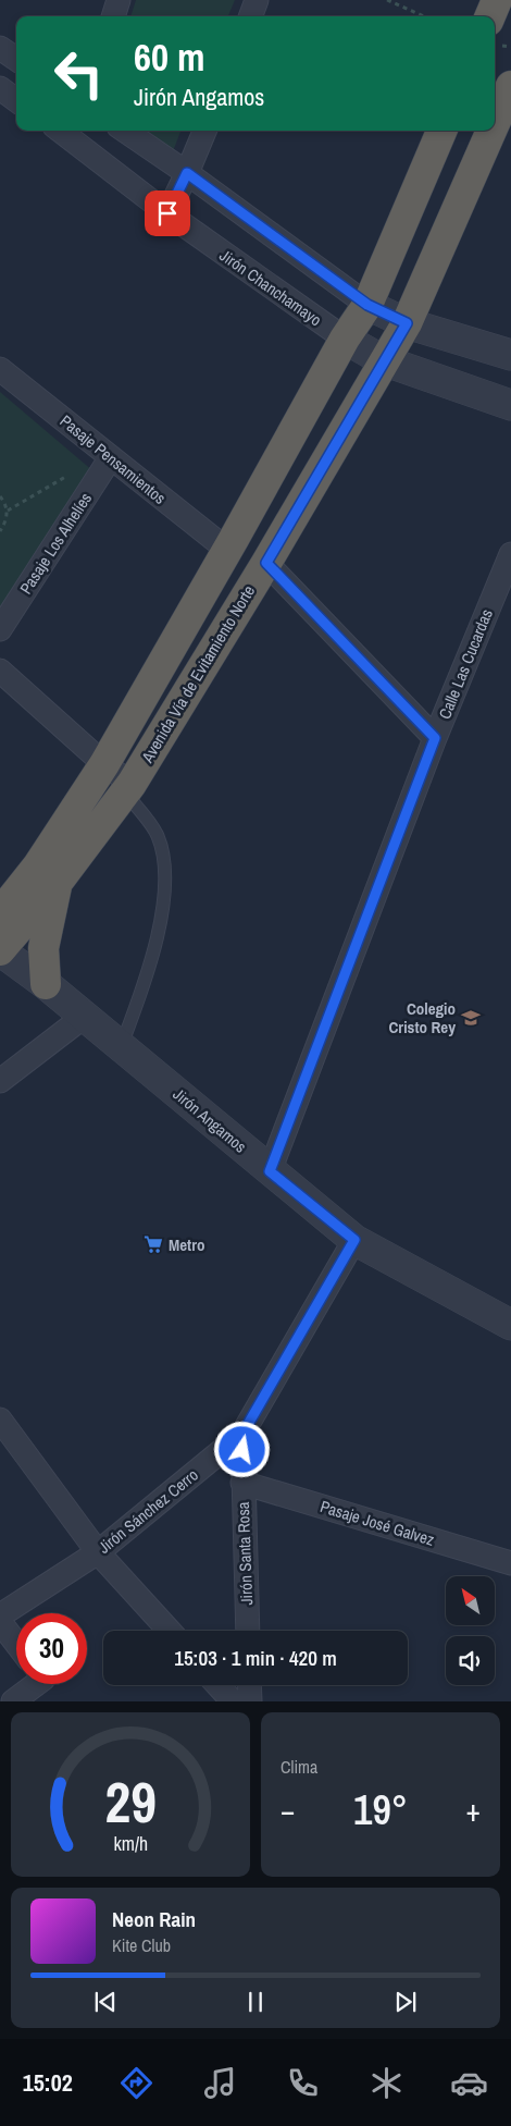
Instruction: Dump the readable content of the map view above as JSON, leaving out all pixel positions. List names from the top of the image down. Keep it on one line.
{"streets":{"highway":["Avenida Vía de Evitamiento Norte"],"street":["Jirón Chanchamayo","Pasaje Pensamientos","Pasaje Los Alhelíes","Calle Las Cucardas","Jirón Angamos","Jirón Sánchez Cerro","Pasaje José Galvez","Jirón Santa Rosa"]},"crossings":[["Jirón Chanchamayo","Avenida Vía de Evitamiento Norte"],["Pasaje Pensamientos","Pasaje Los Alhelíes"],["Pasaje Pensamientos","Avenida Vía de Evitamiento Norte"],["Calle Las Cucardas","Jirón Angamos"],["Avenida Vía de Evitamiento Norte","Jirón Angamos"],["Jirón Angamos","Jirón Sánchez Cerro"],["Jirón Sánchez Cerro","Jirón Santa Rosa"],["Pasaje José Galvez","Jirón Santa Rosa"]],"places":{"school or university":["Colegio Cristo Rey"],"supermarket":["Metro"]},"north":"top left","page":{"turn":["60 m","Jirón Angamos"],"limit":"30","trip":"15:03 · 1 min · 420 m","tile":"Clima","heat":["−","19°","+"],"song":["Neon Rain","Kite Club"],"tabs":"15:02","gauge":["29","km/h"]}}
